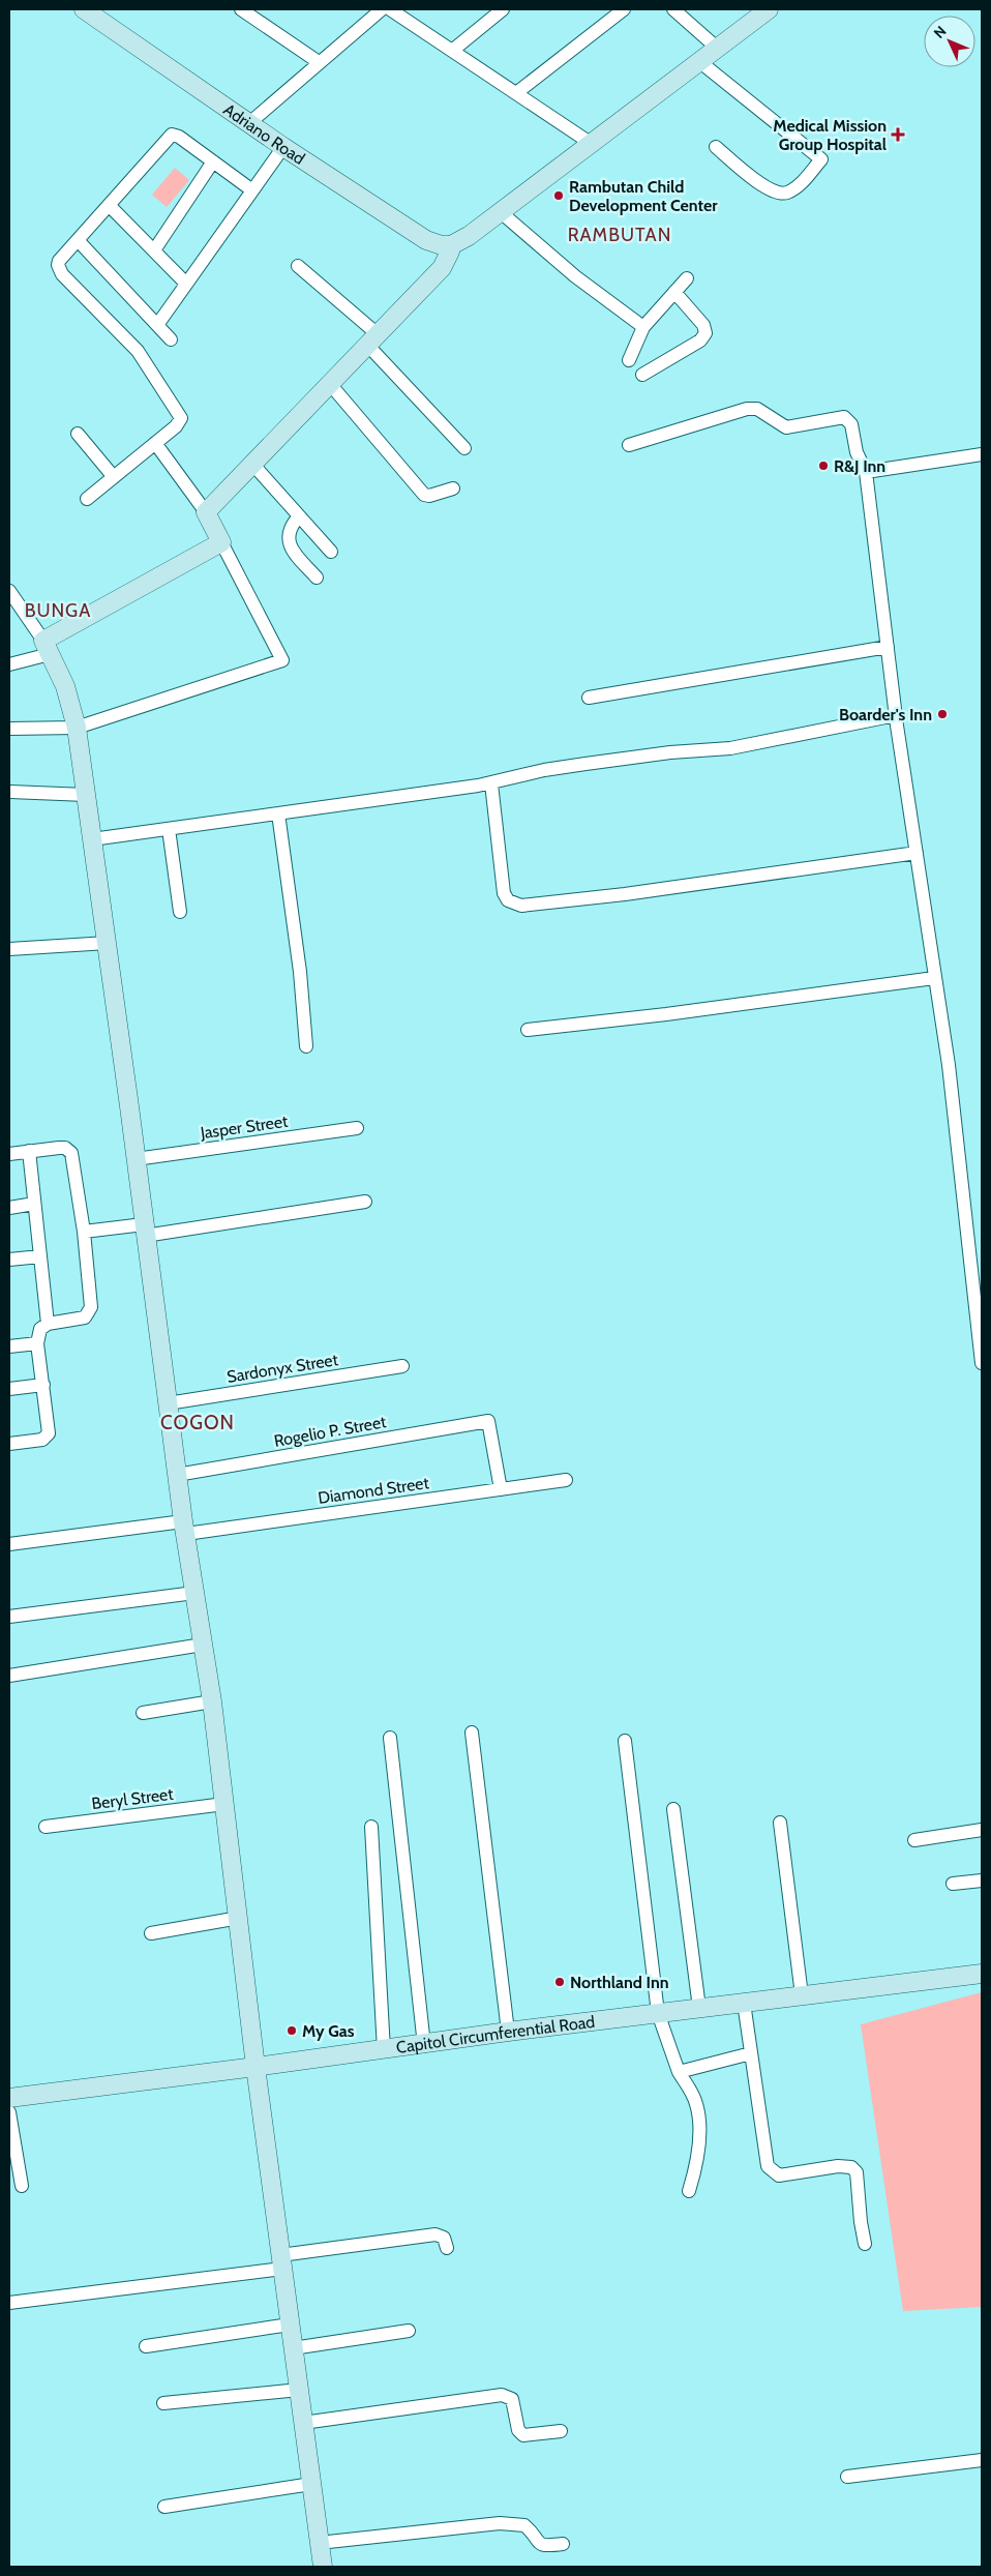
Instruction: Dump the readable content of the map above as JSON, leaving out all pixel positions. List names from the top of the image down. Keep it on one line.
{"streets":{"street":["Adriano Road","Jasper Street","Sardonyx Street","Rogelio P. Street","Diamond Street","Beryl Street","Capitol Circumferential Road"]},"crossings":[["Rogelio P. Street","Diamond Street"]],"districts":["RAMBUTAN","BUNGA","COGON"],"places":{"health":["Medical Mission Group Hospital"],"other":["Rambutan Child Development Center","R&J Inn","Boarder's Inn","Northland Inn","My Gas"]},"north":"top left"}
